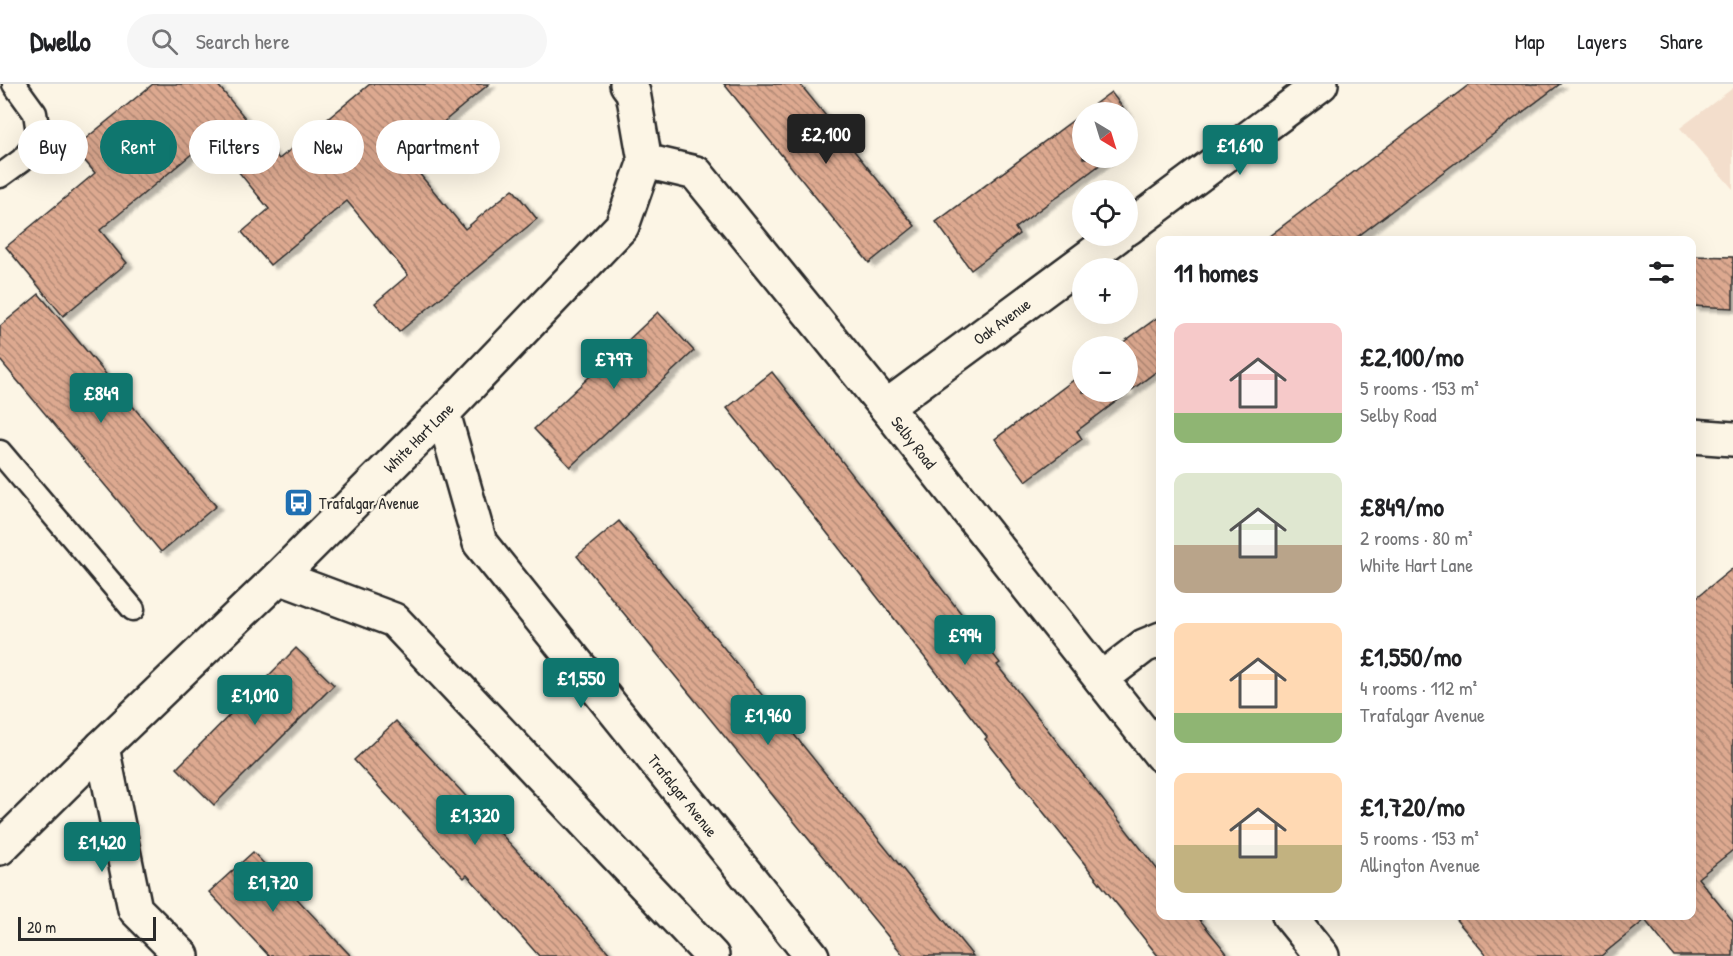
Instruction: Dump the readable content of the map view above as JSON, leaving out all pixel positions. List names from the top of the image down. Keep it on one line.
{"streets":{"street":["Oak Avenue","White Hart Lane","Selby Road","Trafalgar Avenue"]},"crossings":[["Oak Avenue","Selby Road"],["White Hart Lane","Selby Road"],["White Hart Lane","Trafalgar Avenue"]],"places":{"bus stop":["Trafalgar Avenue"]},"scale_bar":"20 m","north":"bottom right","page":{"header":"Dwello","search":"Search here","nav":["Map","Layers","Share"],"map_buttons":["+","−"],"price":["£2,100","£1,610","£797","£849","£994","£1,550","£1,010","£1,960","£1,320","£1,420","£1,720"],"chip":["Buy","Rent","Filters","New","Apartment"],"heading":"11 homes","list":[{"name":"£2,100/mo","note":"5 rooms · 153 m² · Selby Road"},{"name":"£849/mo","note":"2 rooms · 80 m² · White Hart Lane"},{"name":"£1,550/mo","note":"4 rooms · 112 m² · Trafalgar Avenue"},{"name":"£1,720/mo","note":"5 rooms · 153 m² · Allington Avenue"}],"scale":"20 m"}}
